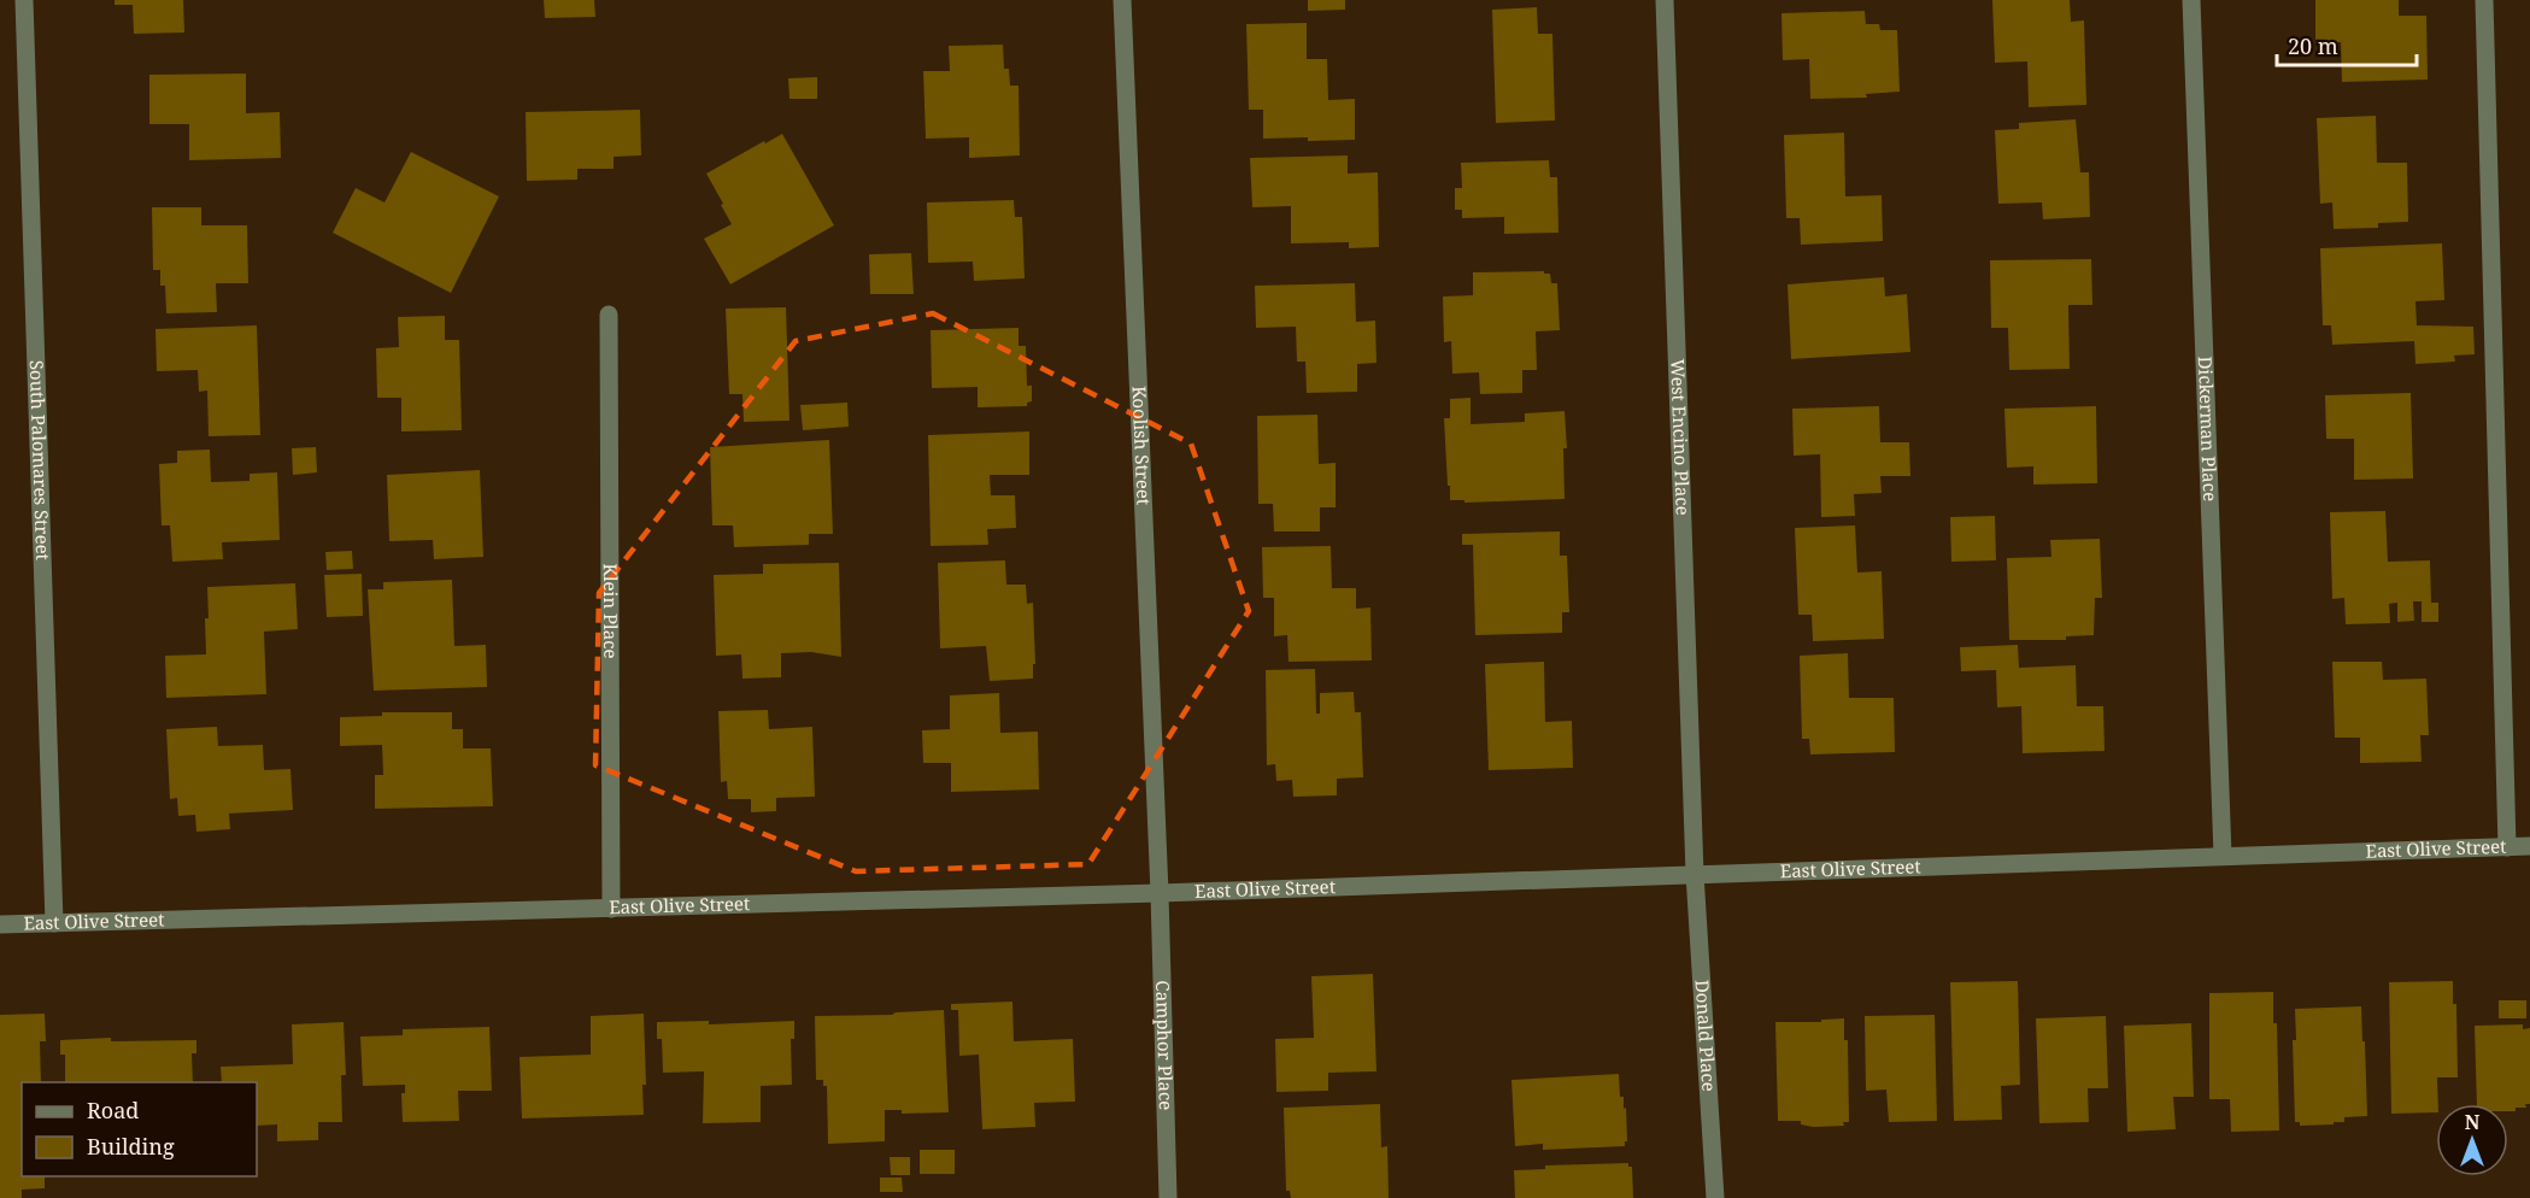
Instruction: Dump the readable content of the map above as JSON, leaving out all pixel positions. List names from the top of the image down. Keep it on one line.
{"streets":{"street":["Dickerman Place","West Encino Place","Koolish Street","South Palomares Street","Klein Place","East Olive Street","Donald Place","Camphor Place"]},"crossings":[["Dickerman Place","East Olive Street"],["West Encino Place","East Olive Street"],["West Encino Place","Donald Place"],["Koolish Street","East Olive Street"],["Koolish Street","Camphor Place"],["South Palomares Street","East Olive Street"],["Klein Place","East Olive Street"],["East Olive Street","Donald Place"],["East Olive Street","Camphor Place"]],"legend":["Road","Building"],"scale_bar":"20 m","north":"top"}
